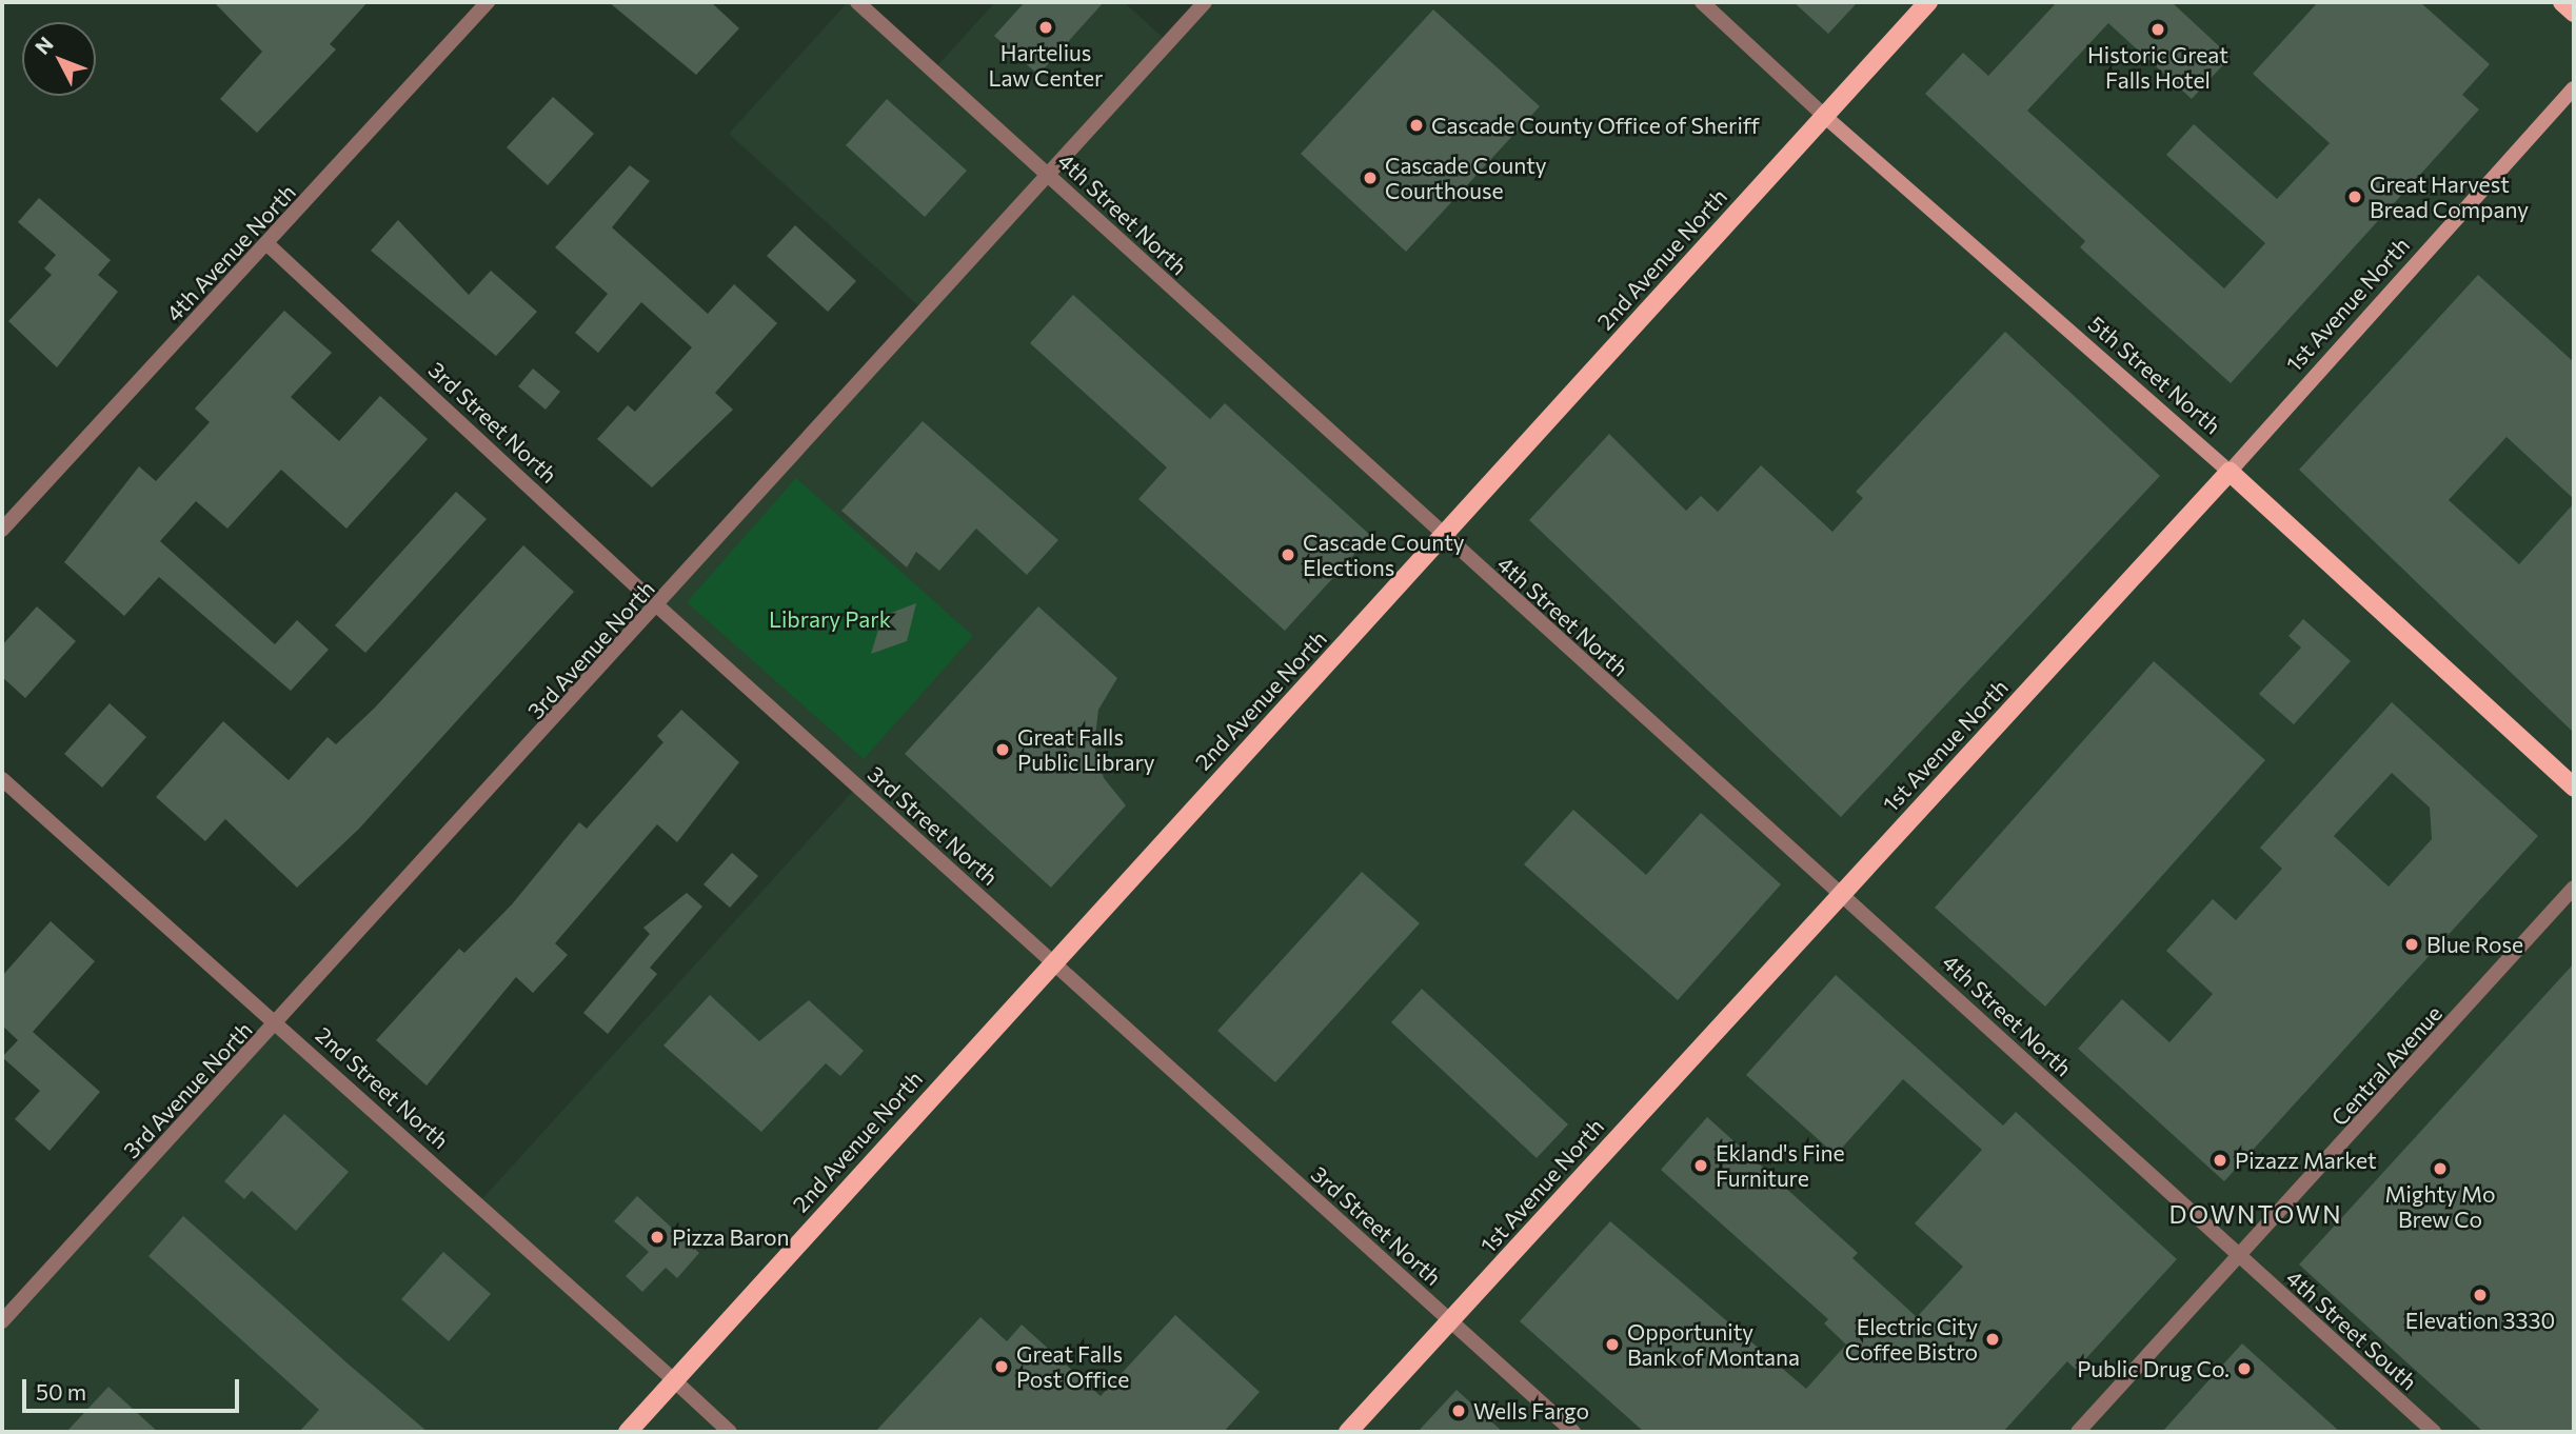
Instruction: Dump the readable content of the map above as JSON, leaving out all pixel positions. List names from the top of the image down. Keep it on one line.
{"streets":{"main road":["2nd Avenue North","1st Avenue North","5th Street North"],"street":["4th Street North","4th Avenue North","3rd Street North","3rd Avenue North","Central Avenue","2nd Street North","4th Street South"]},"crossings":[["4th Street North","2nd Avenue North"],["4th Street North","1st Avenue North"],["4th Street North","3rd Avenue North"],["4th Street North","Central Avenue"],["4th Street North","4th Street South"],["4th Avenue North","3rd Street North"],["2nd Avenue North","5th Street North"],["2nd Avenue North","3rd Street North"],["2nd Avenue North","2nd Street North"],["1st Avenue North","5th Street North"],["1st Avenue North","3rd Street North"],["3rd Street North","3rd Avenue North"],["3rd Avenue North","2nd Street North"],["Central Avenue","4th Street South"]],"districts":["DOWNTOWN"],"parks":["Library Park"],"places":["Hartelius Law Center","Historic Great Falls Hotel","Cascade County Office of Sheriff","Cascade County Courthouse","Great Harvest Bread Company","Cascade County Elections","Great Falls Public Library","Blue Rose","Pizazz Market","Ekland's Fine Furniture","Mighty Mo Brew Co","Pizza Baron","Elevation 3330","Electric City Coffee Bistro","Opportunity Bank of Montana","Great Falls Post Office","Public Drug Co.","Wells Fargo"],"scale_bar":"50 m","north":"top left"}
